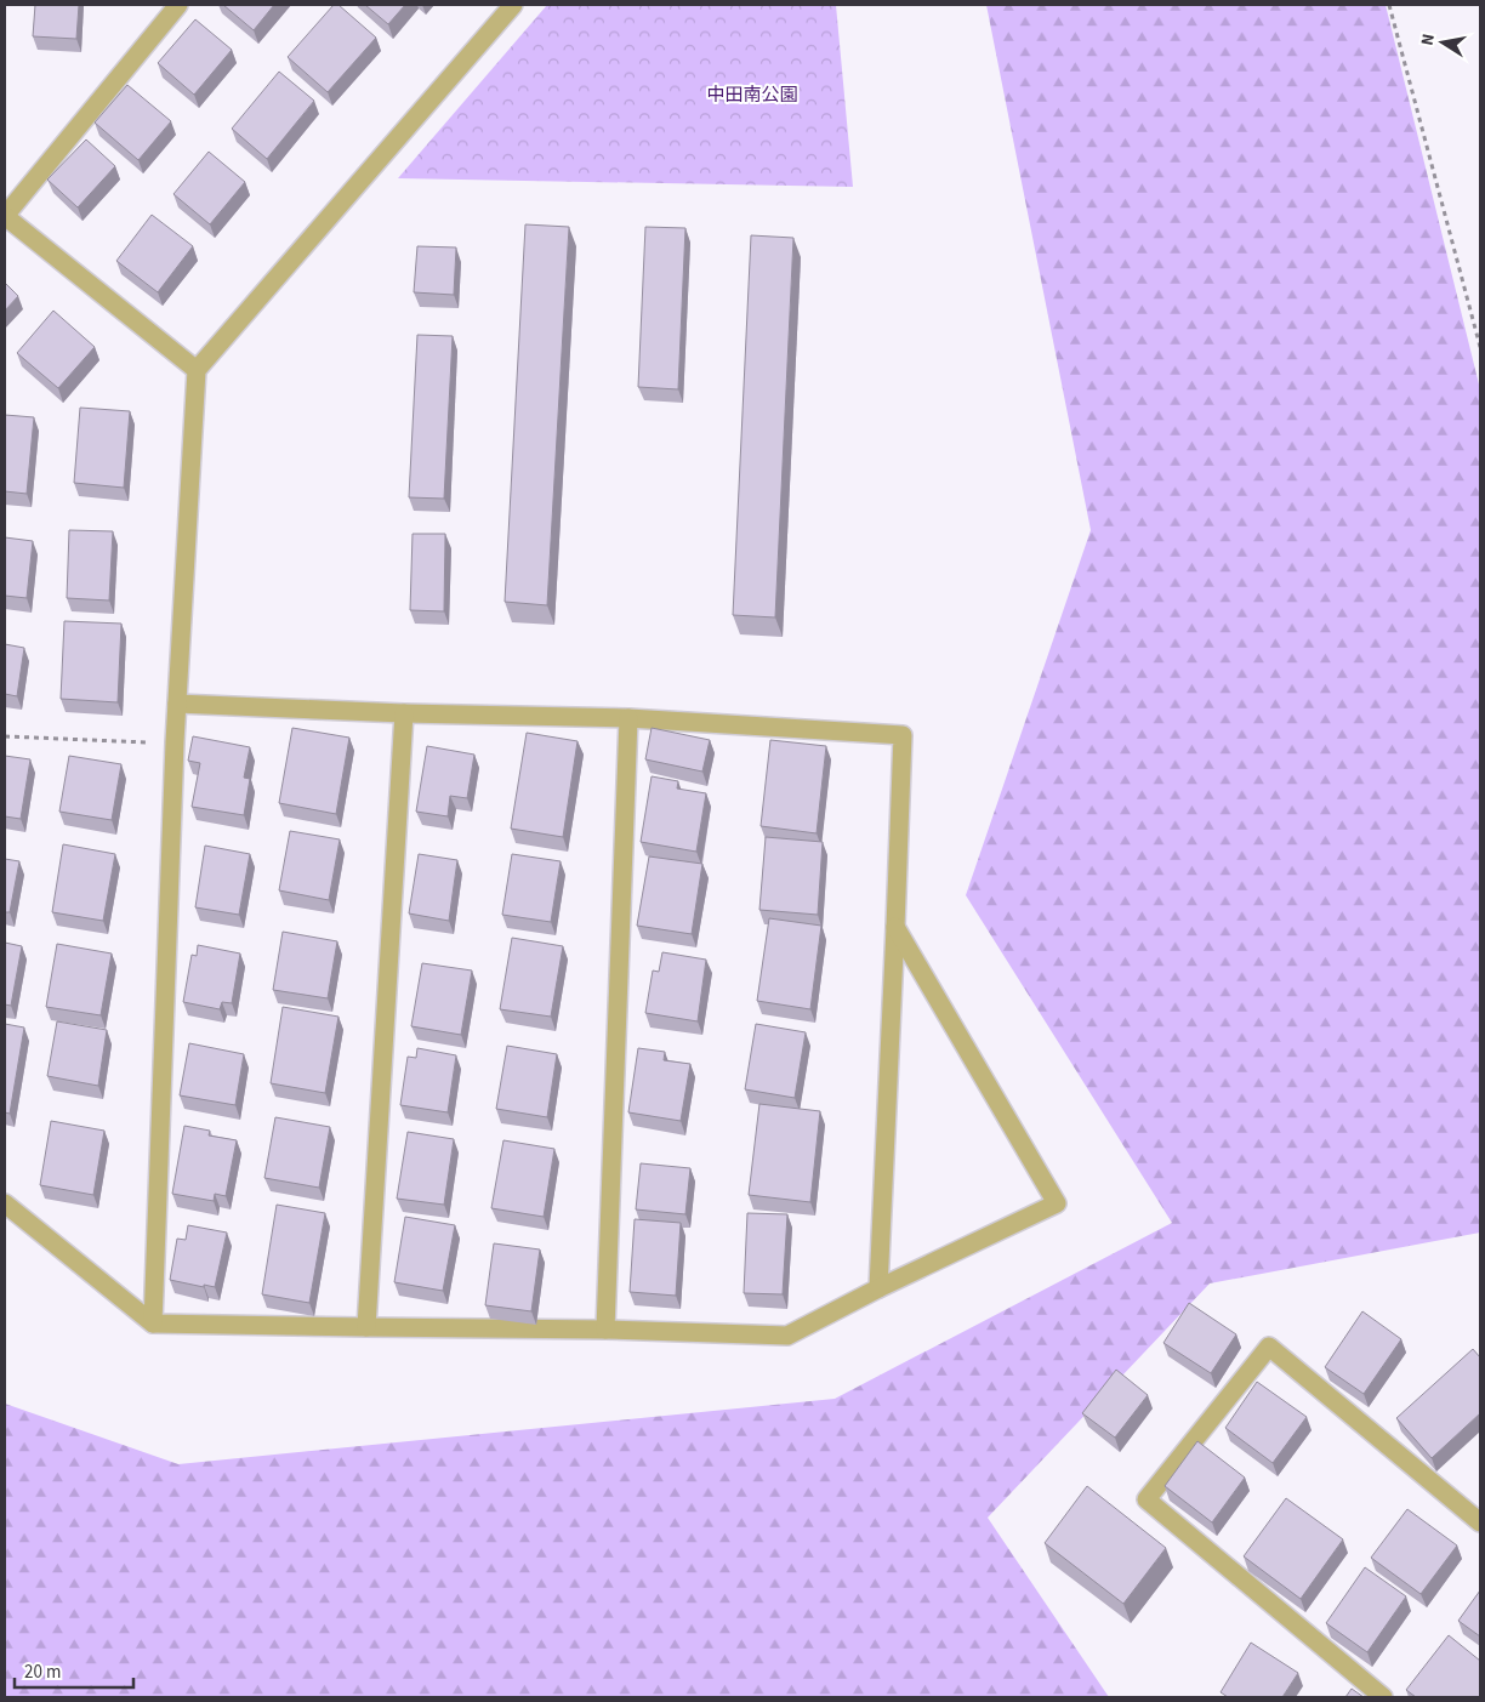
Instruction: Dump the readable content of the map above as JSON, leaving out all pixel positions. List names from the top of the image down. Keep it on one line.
{"parks":["中田南公園"],"scale_bar":"20 m","north":"left"}
